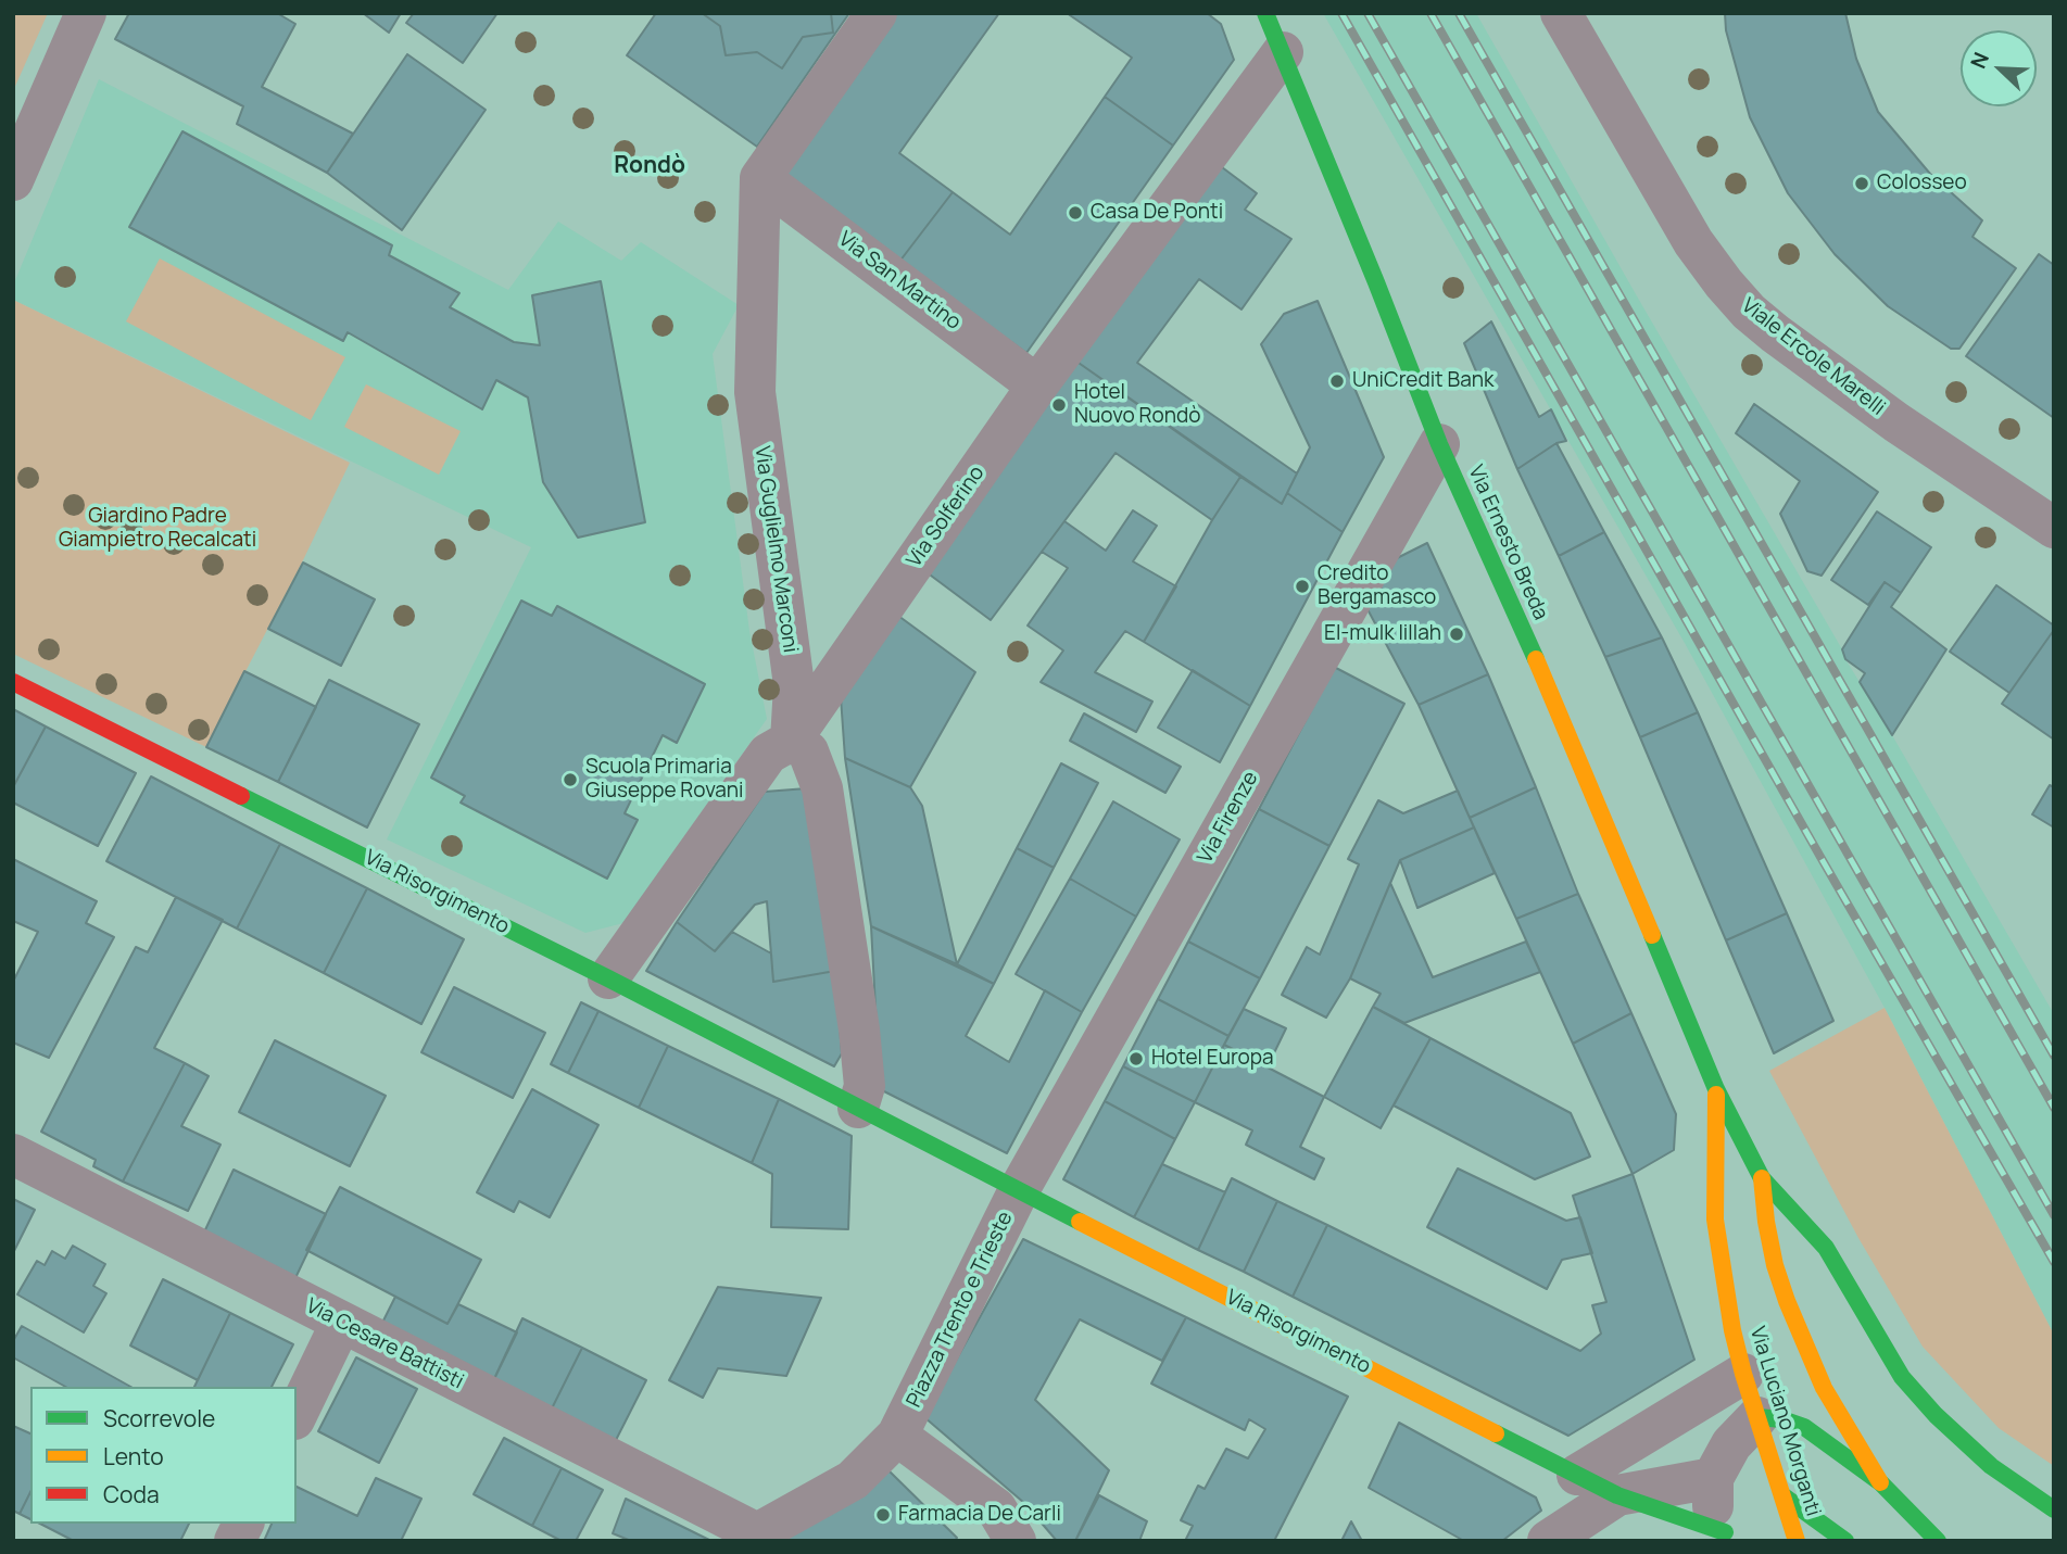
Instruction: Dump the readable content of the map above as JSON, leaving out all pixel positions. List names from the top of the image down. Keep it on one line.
{"streets":{"main road":["Via Ernesto Breda","Via Risorgimento","Piazza Trento e Trieste","Via Luciano Morganti"],"street":["Via San Martino","Viale Ercole Marelli","Via Solferino","Via Guglielmo Marconi","Via Firenze","Via Cesare Battisti"]},"crossings":[["Via San Martino","Via Solferino"],["Via San Martino","Via Guglielmo Marconi"],["Via Solferino","Via Ernesto Breda"],["Via Solferino","Via Guglielmo Marconi"],["Via Solferino","Via Risorgimento"],["Via Ernesto Breda","Via Firenze"],["Via Ernesto Breda","Via Luciano Morganti"],["Via Firenze","Via Risorgimento"],["Via Firenze","Piazza Trento e Trieste"],["Via Risorgimento","Piazza Trento e Trieste"],["Piazza Trento e Trieste","Via Cesare Battisti"]],"districts":["Rondò"],"parks":["Giardino Padre Giampietro Recalcati"],"places":["Colosseo","Casa De Ponti","UniCredit Bank","Hotel Nuovo Rondò","Credito Bergamasco","El-mulk lillah","Scuola Primaria Giuseppe Rovani","Hotel Europa","Farmacia De Carli"],"legend":["Scorrevole","Lento","Coda"],"north":"top left"}
